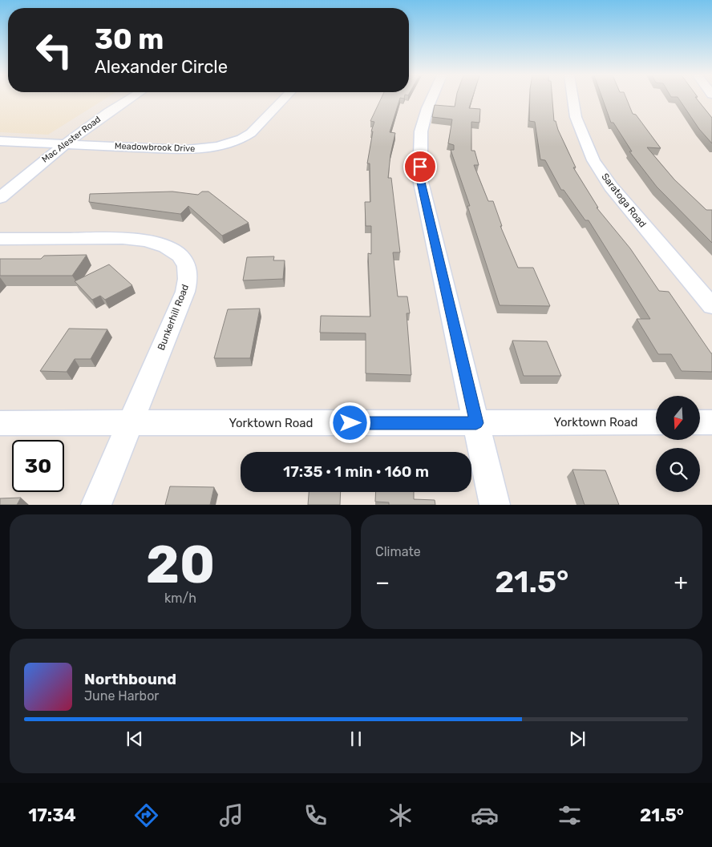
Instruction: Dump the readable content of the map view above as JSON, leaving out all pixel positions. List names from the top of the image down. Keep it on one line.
{"streets":{"street":["Mac Alester Road","Meadowbrook Drive","Saratoga Road","Bunkerhill Road","Yorktown Road"]},"crossings":[["Mac Alester Road","Meadowbrook Drive"],["Bunkerhill Road","Yorktown Road"]],"north":"bottom","page":{"turn":["30 m","Alexander Circle"],"limit":"30","trip":"17:35 · 1 min · 160 m","tile":[["20","km/h"],"Climate"],"heat":["−","21.5°","+"],"song":["Northbound","June Harbor"],"tabs":["17:34","21.5°"]}}
